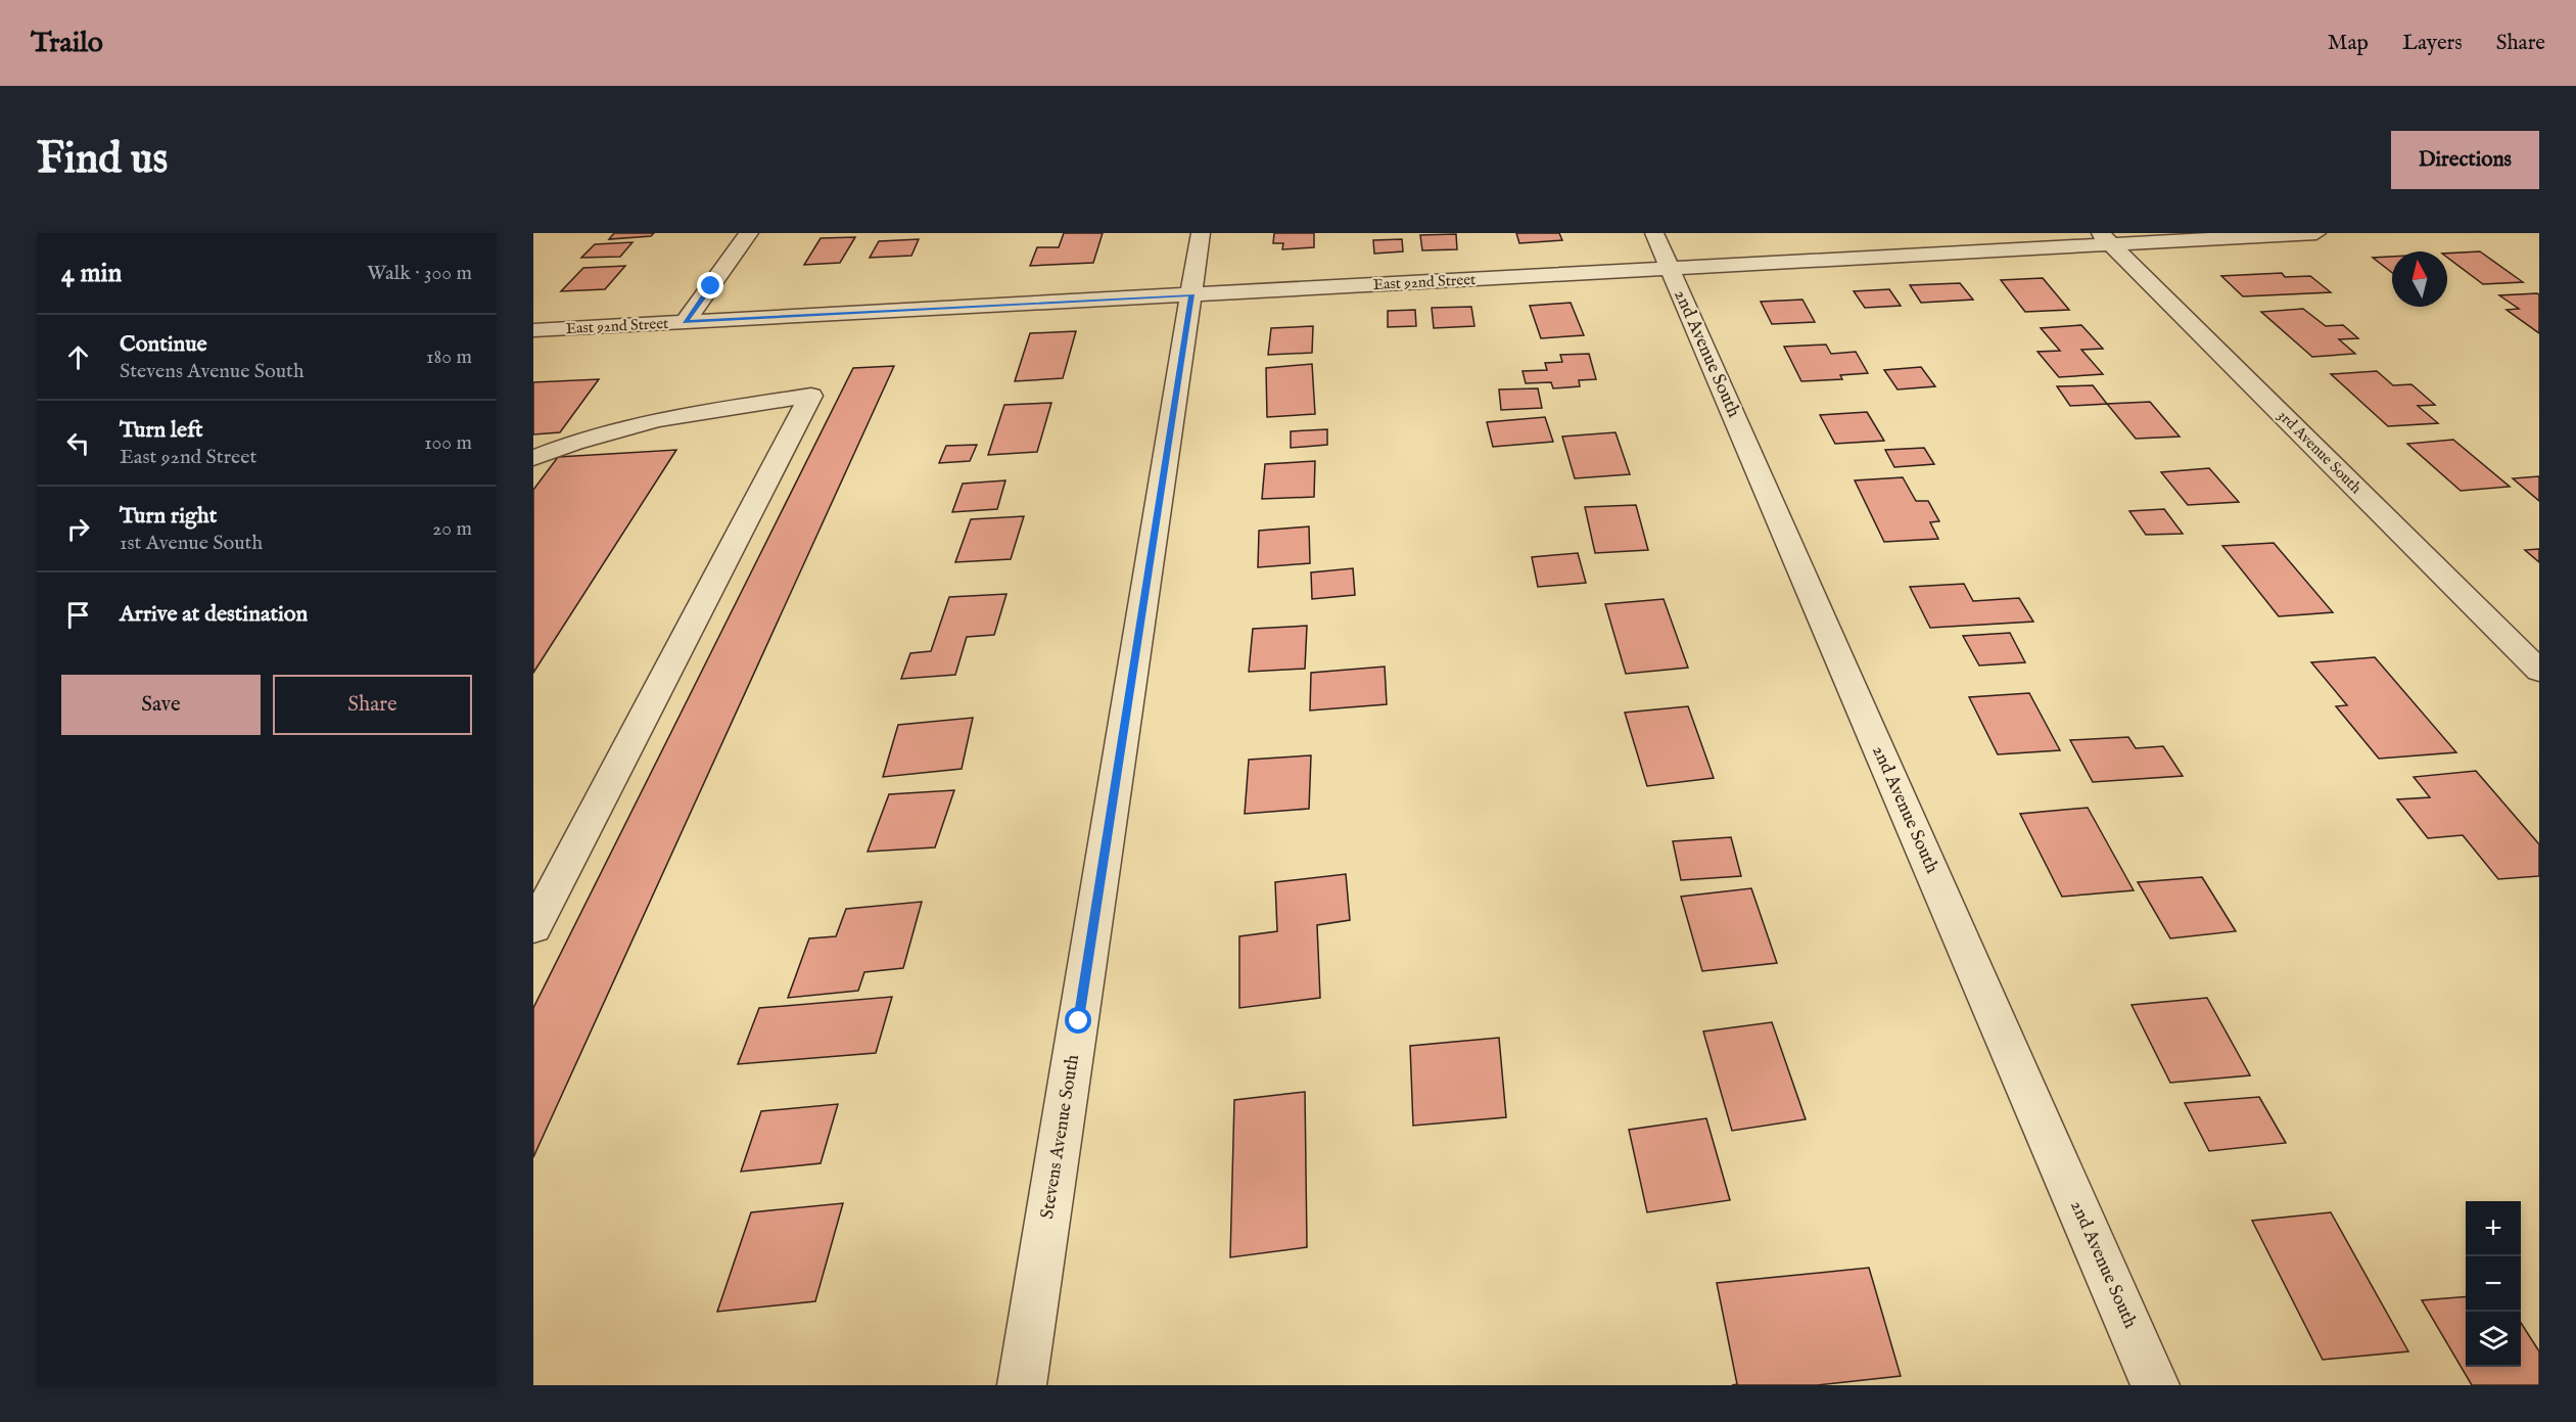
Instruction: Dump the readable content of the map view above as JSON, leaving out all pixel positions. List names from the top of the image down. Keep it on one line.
{"streets":{"street":["East 92nd Street","2nd Avenue South","3rd Avenue South","Stevens Avenue South"]},"crossings":[["East 92nd Street","2nd Avenue South"],["East 92nd Street","3rd Avenue South"],["East 92nd Street","Stevens Avenue South"]],"north":"top","page":{"header":"Trailo","nav":["Map","Layers","Share"],"buttons":["Directions",["Save","Share"]],"title":"Find us","heading":["4 min","Walk · 300 m"],"list":[["Continue","Stevens Avenue South","180 m"],["Turn left","East 92nd Street","100 m"],["Turn right","1st Avenue South","20 m"],"Arrive at destination"],"map_buttons":["+","−"]}}
